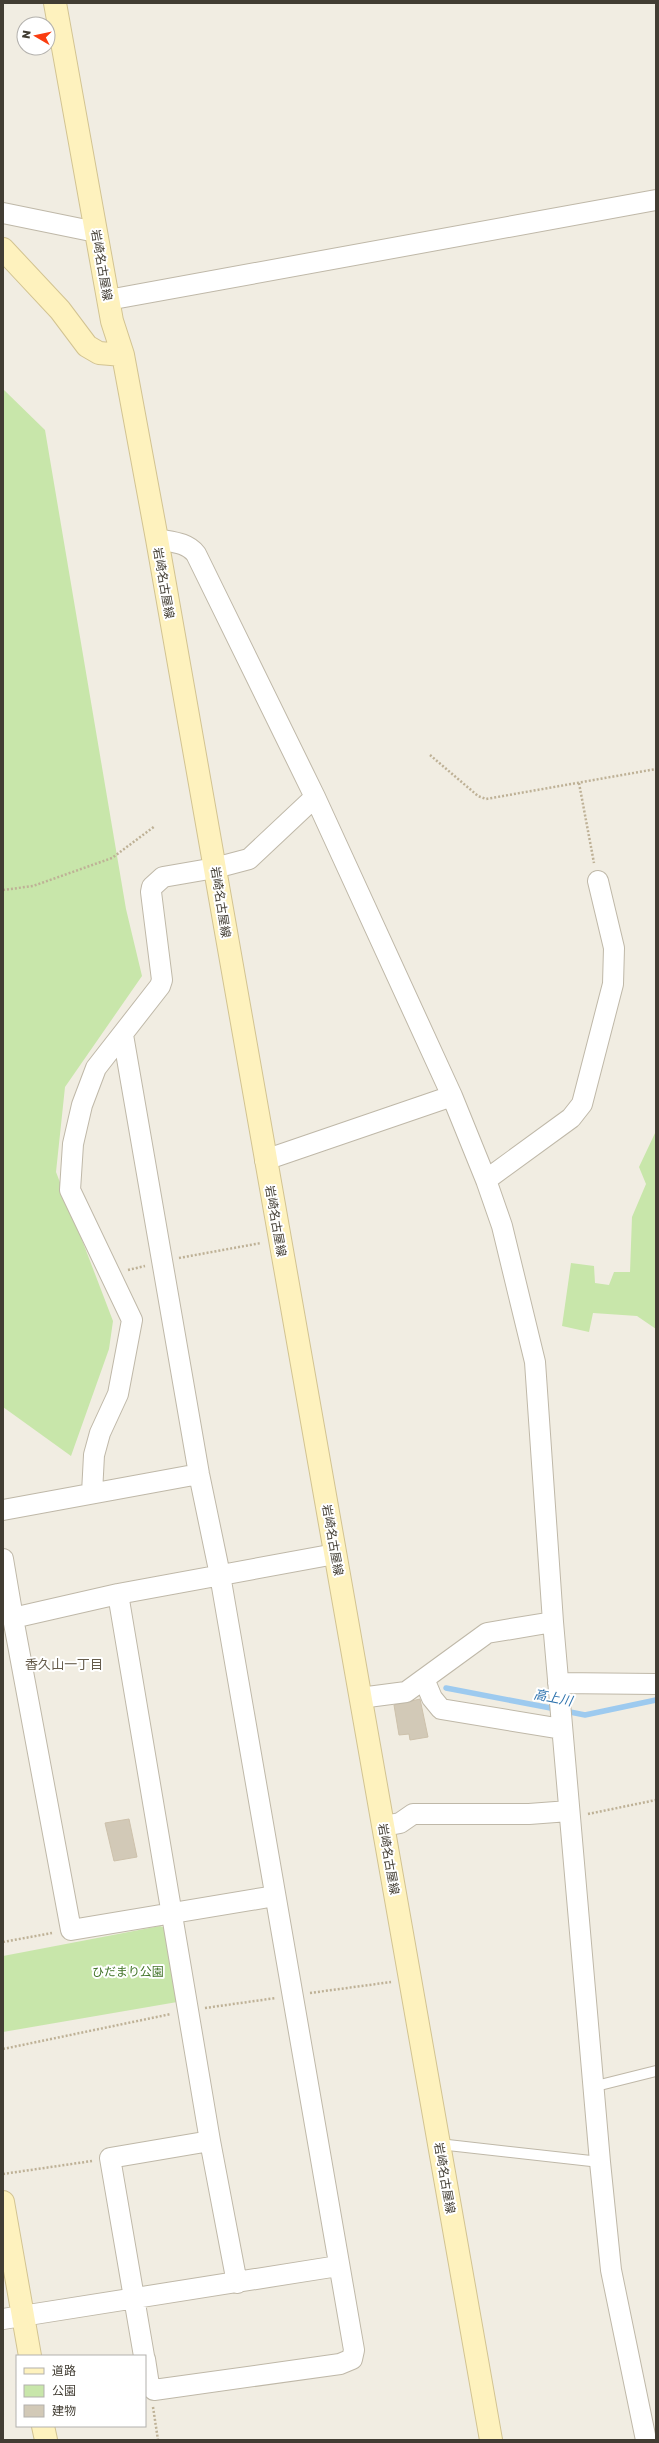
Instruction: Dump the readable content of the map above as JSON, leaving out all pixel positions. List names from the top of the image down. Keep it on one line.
{"streets":{"main road":["岩崎名古屋線"]},"districts":["香久山一丁目"],"water":["高上川"],"parks":["ひだまり公園"],"legend":["道路","公園","建物"],"north":"left"}
